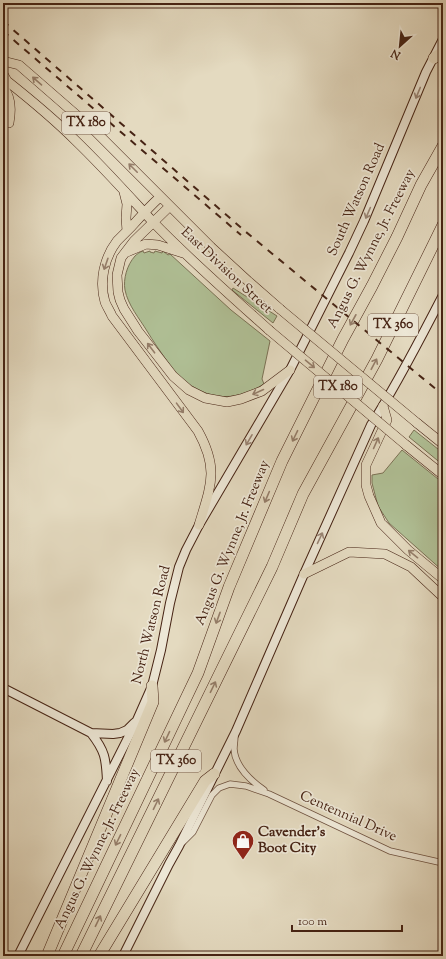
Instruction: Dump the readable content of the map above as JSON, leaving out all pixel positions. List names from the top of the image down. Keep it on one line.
{"streets":{"highway":["Angus G. Wynne, Jr. Freeway","TX 360"],"main road":["TX 180","South Watson Road","East Division Street","North Watson Road"],"street":["Centennial Drive"]},"crossings":[["South Watson Road","North Watson Road"]],"one_way":["South Watson Road"],"places":{"shop":["Cavender's Boot City"]},"scale_bar":"100 m","north":"bottom left"}
